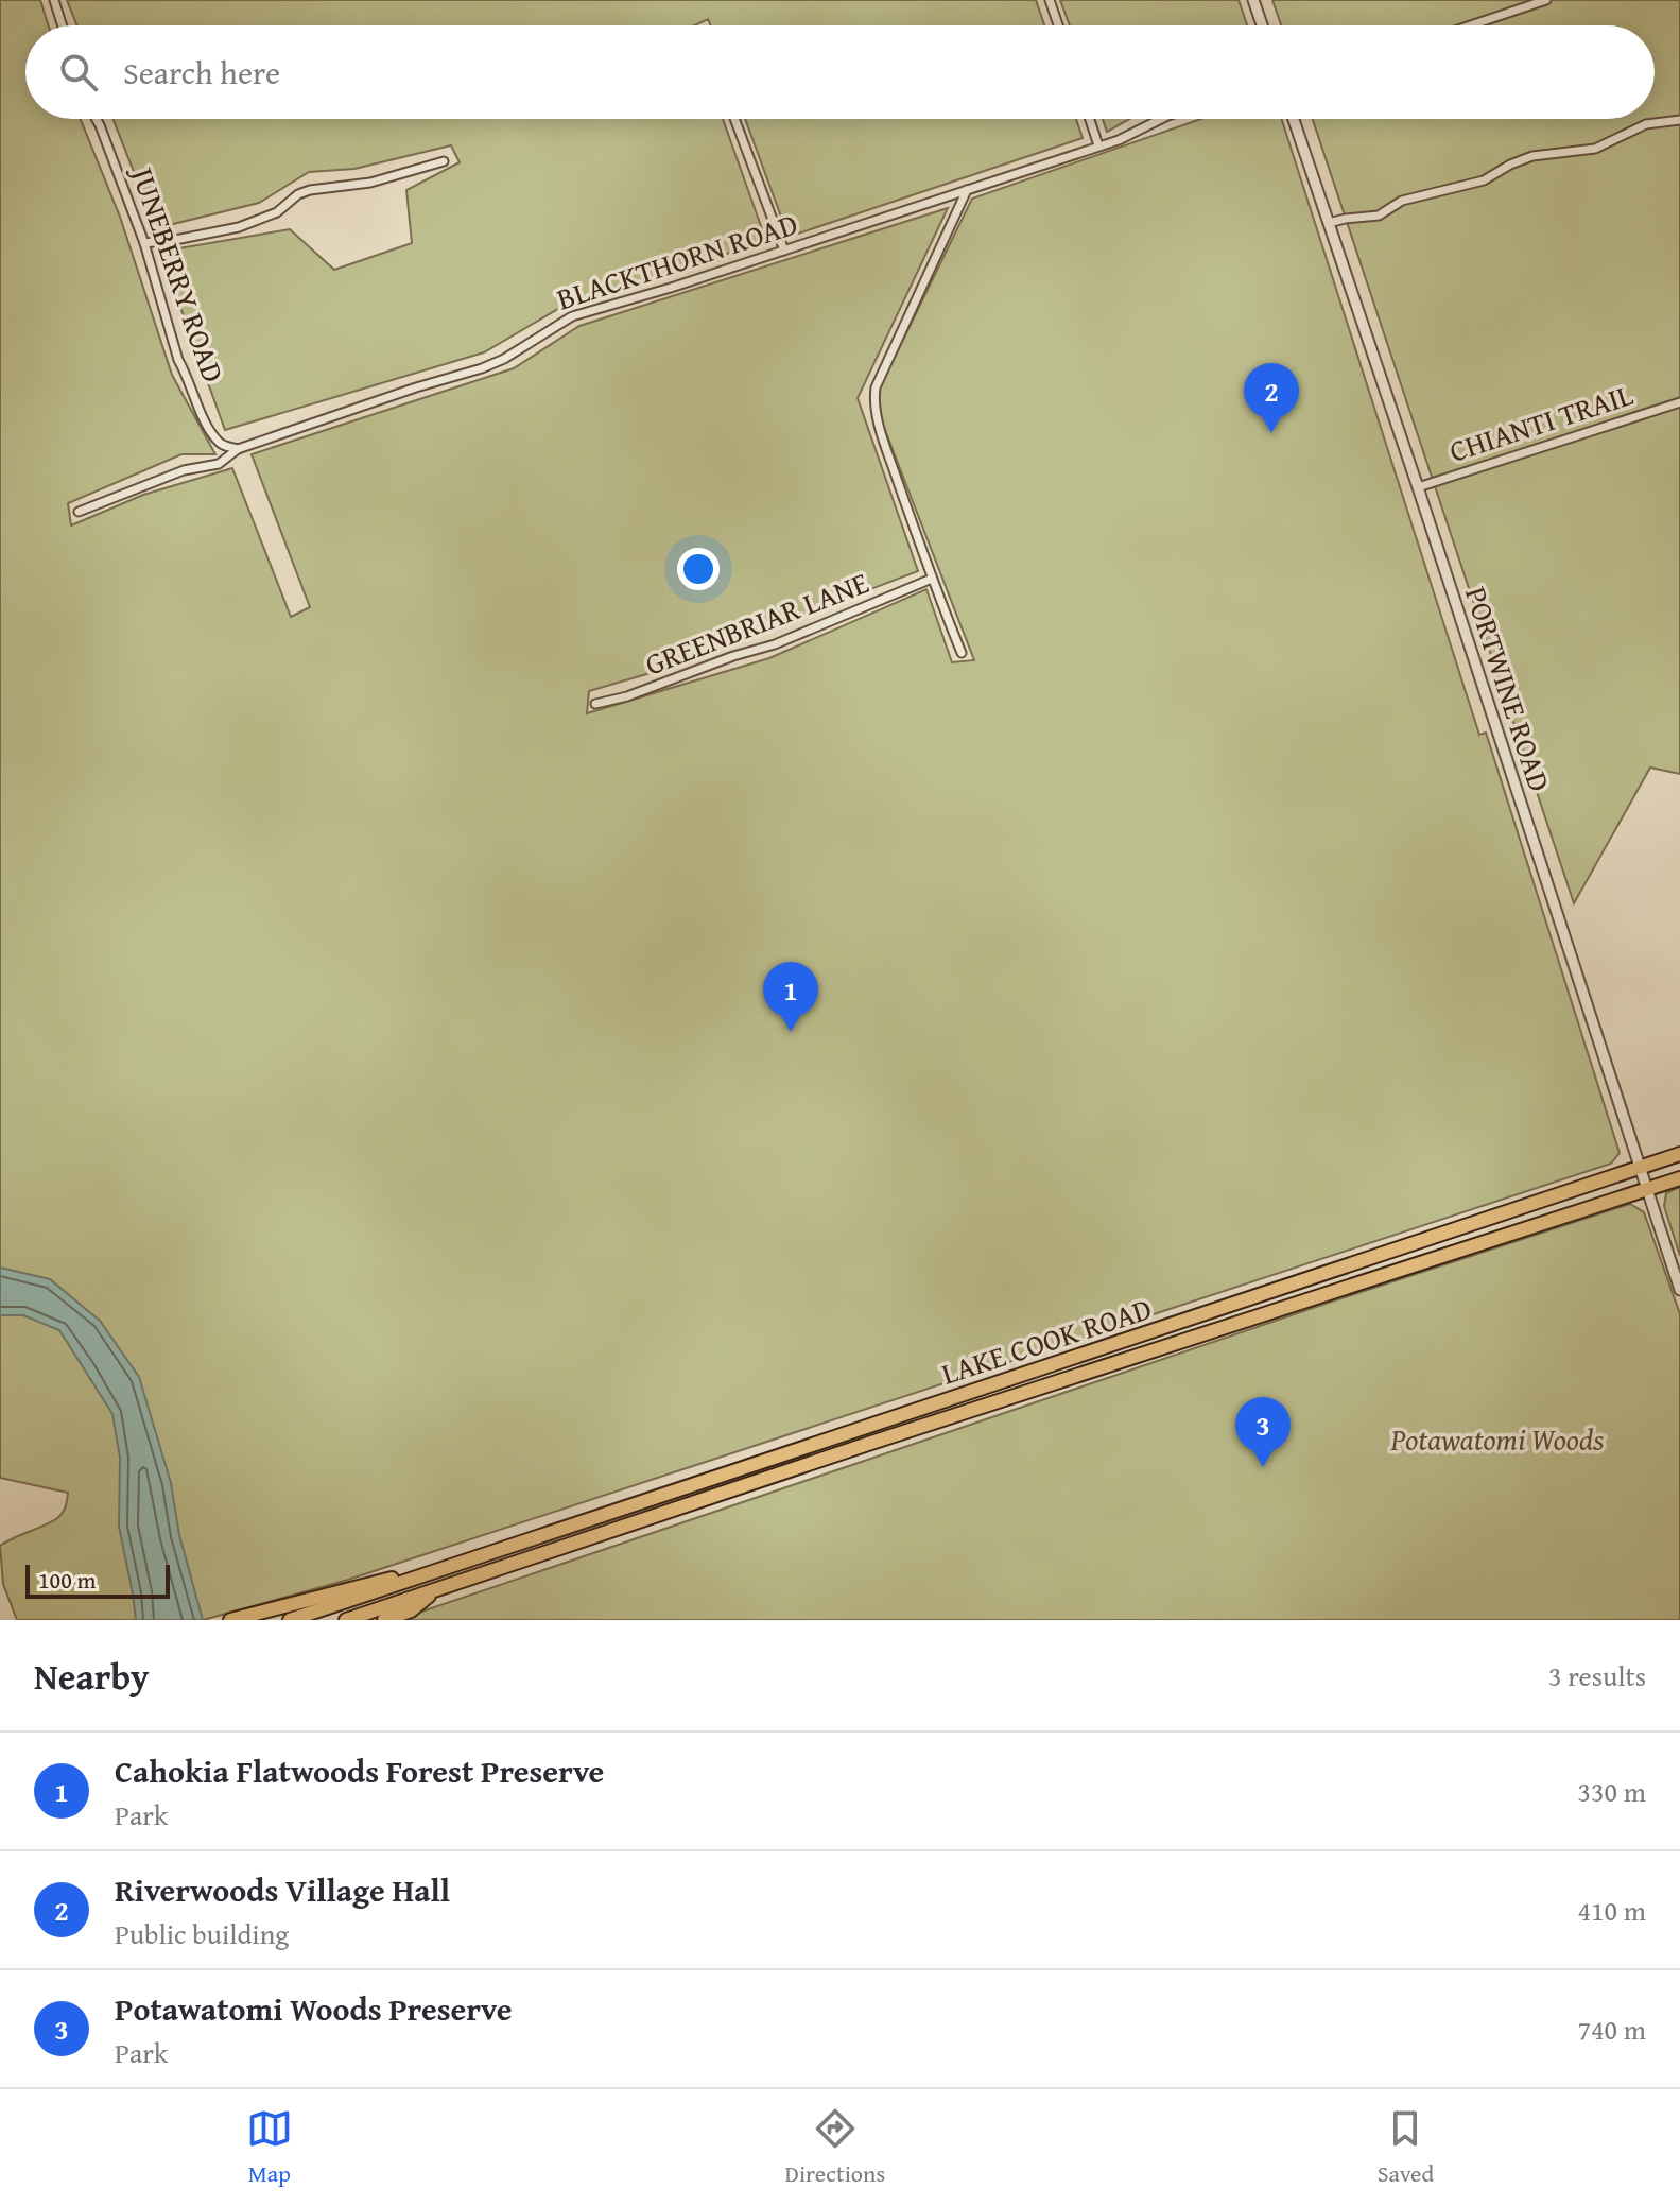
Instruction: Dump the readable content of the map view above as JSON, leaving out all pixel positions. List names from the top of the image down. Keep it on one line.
{"streets":{"main road":["LAKE COOK ROAD"],"street":["BLACKTHORN ROAD","JUNEBERRY ROAD","CHIANTI TRAIL","GREENBRIAR LANE","PORTWINE ROAD"]},"crossings":[["BLACKTHORN ROAD","JUNEBERRY ROAD"],["CHIANTI TRAIL","PORTWINE ROAD"],["PORTWINE ROAD","LAKE COOK ROAD"]],"parks":["Potawatomi Woods"],"scale_bar":"100 m","page":{"search":"Search here","pins":["2","1","3"],"scale":"100 m","heading":["Nearby","3 results"],"list":[{"mark":"1","name":"Cahokia Flatwoods Forest Preserve","note":"Park","value":"330 m"},{"mark":"2","name":"Riverwoods Village Hall","note":"Public building","value":"410 m"},{"mark":"3","name":"Potawatomi Woods Preserve","note":"Park","value":"740 m"}],"nav":["Map","Directions","Saved"]}}
